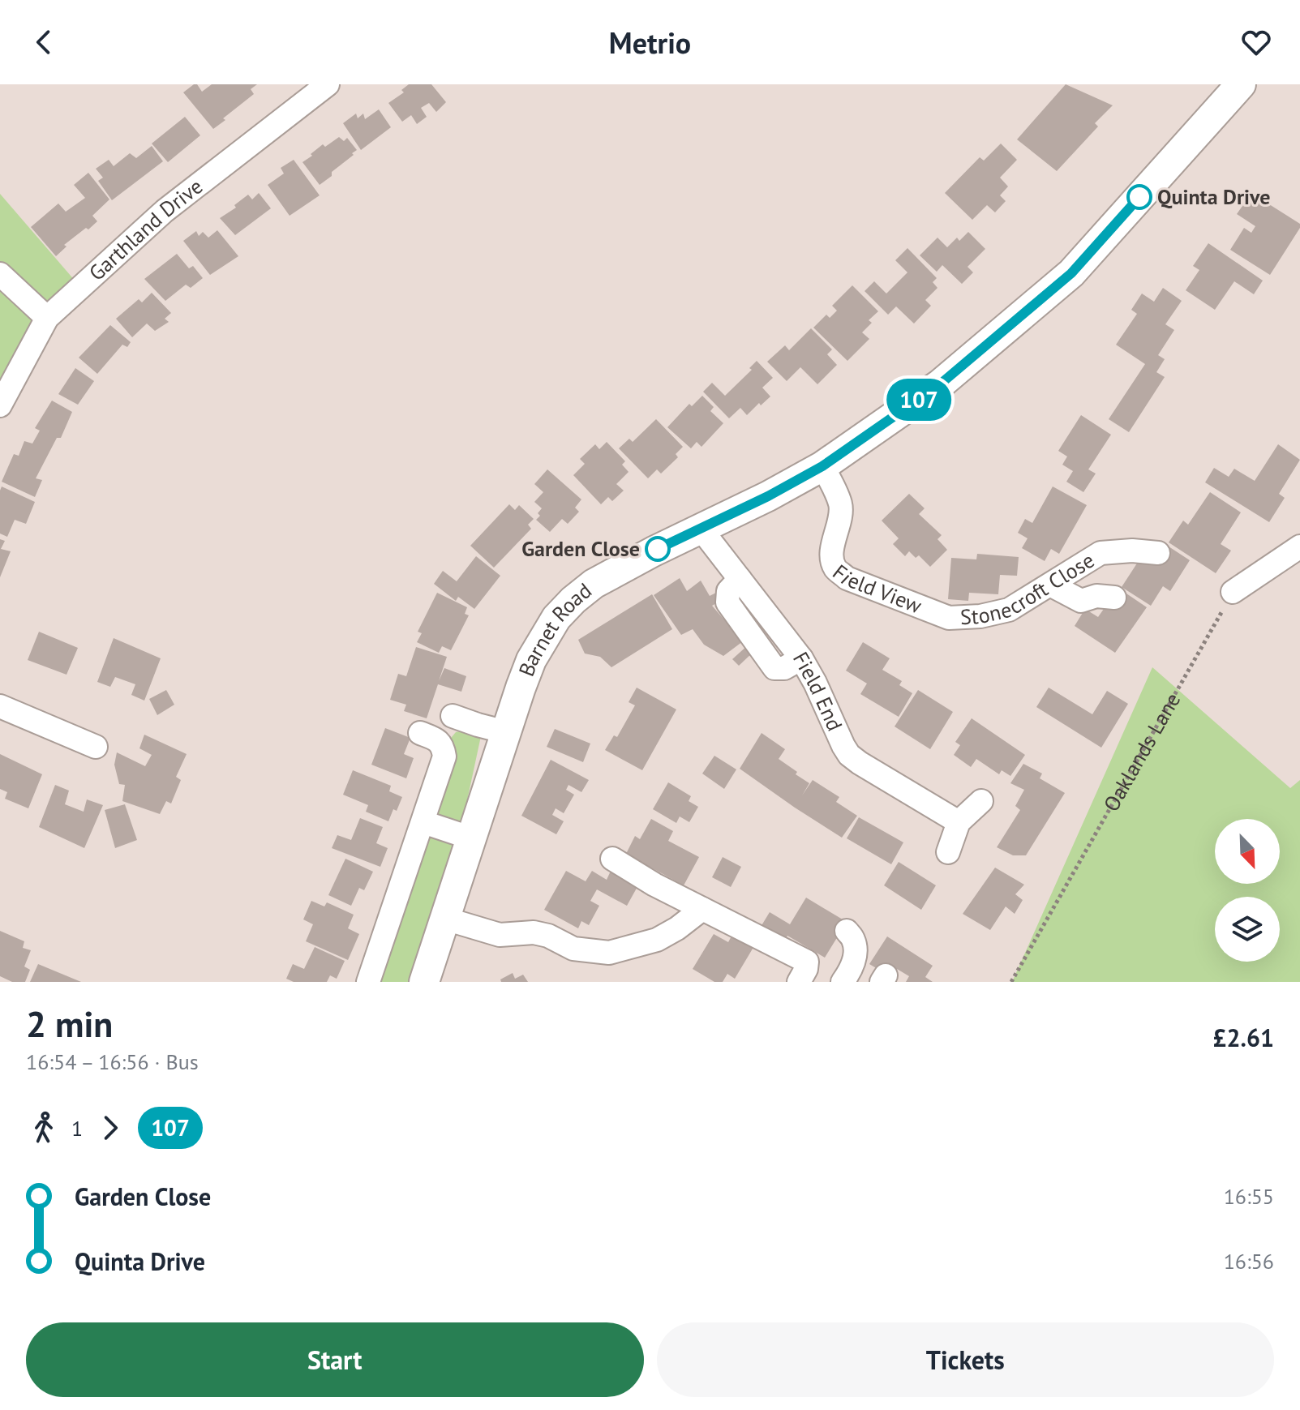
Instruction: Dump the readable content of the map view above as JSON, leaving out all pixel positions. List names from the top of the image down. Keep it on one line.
{"streets":{"main road":["Barnet Road"],"street":["Garthland Drive","Field View","Stonecroft Close","Field End"],"path":["Oaklands Lane"]},"crossings":[["Field View","Stonecroft Close"],["Field View","Barnet Road"],["Barnet Road","Field End"]],"places":["Quinta Drive","Garden Close"],"lines":["bus line 107"],"north":"bottom right","page":{"header":"Metrio","on_map":"107","heading":["2 min","16:54 – 16:56 · Bus","£2.61"],"legs":["1","107"],"list":[{"name":"Garden Close","value":"16:55"},{"name":"Quinta Drive","value":"16:56"}],"buttons":["Start","Tickets"]}}
